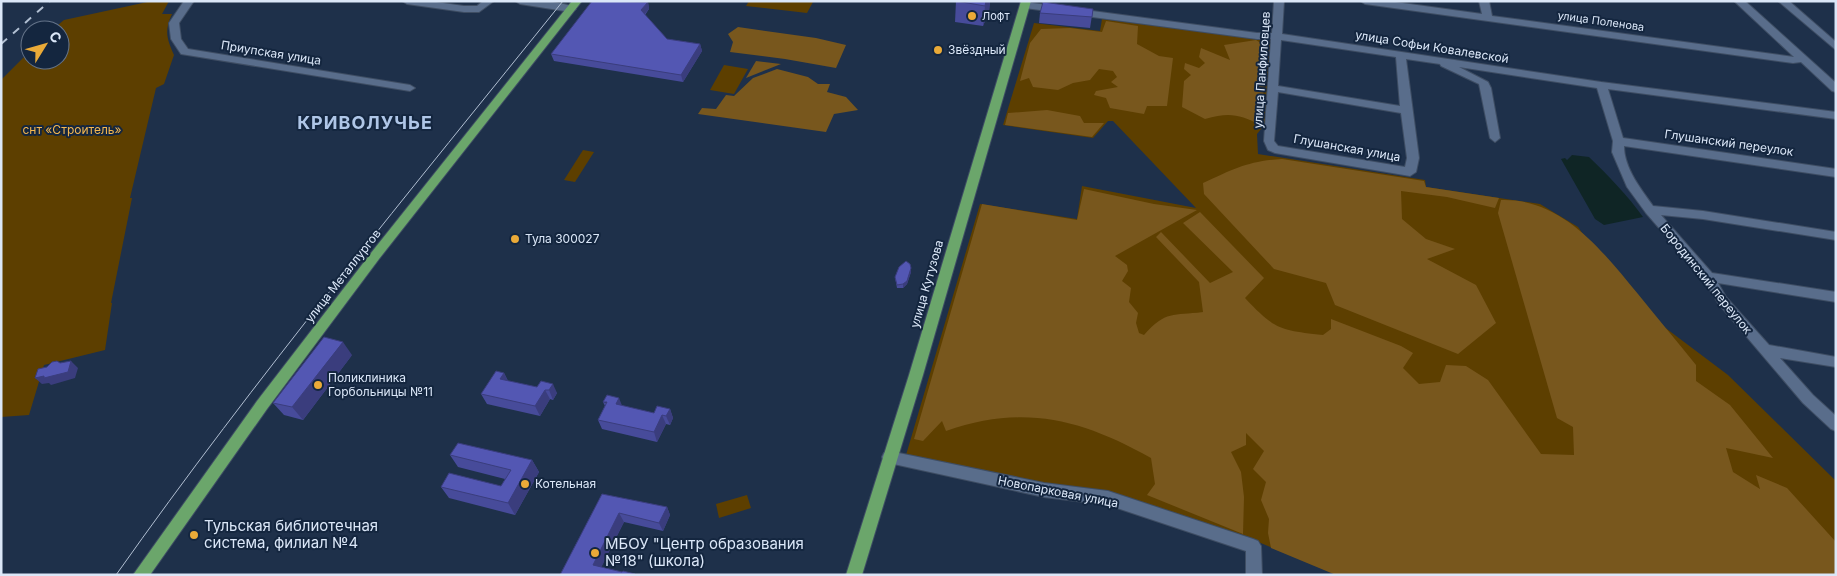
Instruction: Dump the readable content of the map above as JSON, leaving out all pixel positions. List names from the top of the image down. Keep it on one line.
{"streets":{"main road":["улица Металлургов","улица Кутузова"],"street":["улица Поленова","улица Софьи Ковалевской","Приупская улица","улица Панфиловцев","Глушанский переулок","Глушанская улица","Бородинский переулок","Новопарковая улица"]},"crossings":[["улица Софьи Ковалевской","улица Панфиловцев"],["улица Софьи Ковалевской","Бородинский переулок"],["улица Софьи Ковалевской","улица Кутузова"],["улица Панфиловцев","Глушанская улица"],["Глушанский переулок","Бородинский переулок"],["улица Кутузова","Новопарковая улица"]],"districts":["КРИВОЛУЧЬЕ"],"parks":["снт «Строитель»"],"places":["Лофт","Звёздный","Тула 300027","Поликлиника Горбольницы №11","Котельная","Тульская библиотечная система, филиал №4","МБОУ \"Центр образования №18\" (школа)"],"north":"top right"}
